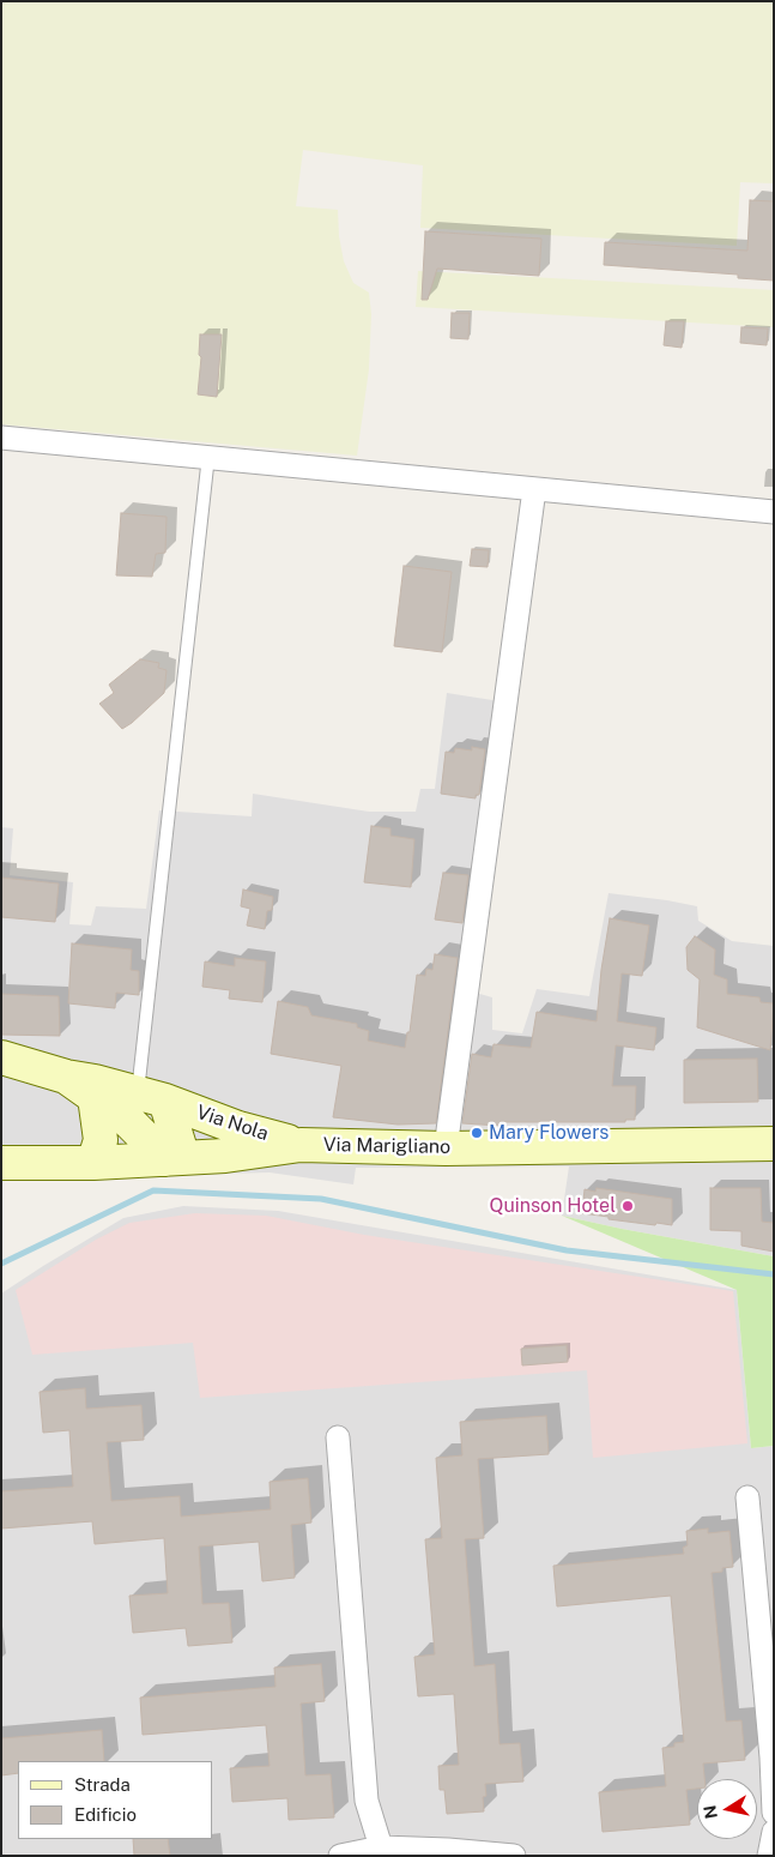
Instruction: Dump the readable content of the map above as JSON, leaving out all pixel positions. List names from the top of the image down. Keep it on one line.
{"streets":{"street":["Via Nola","Via Marigliano"]},"crossings":[["Via Nola","Via Marigliano"]],"places":["Mary Flowers","Quinson Hotel"],"legend":["Strada","Edificio"],"north":"left"}
